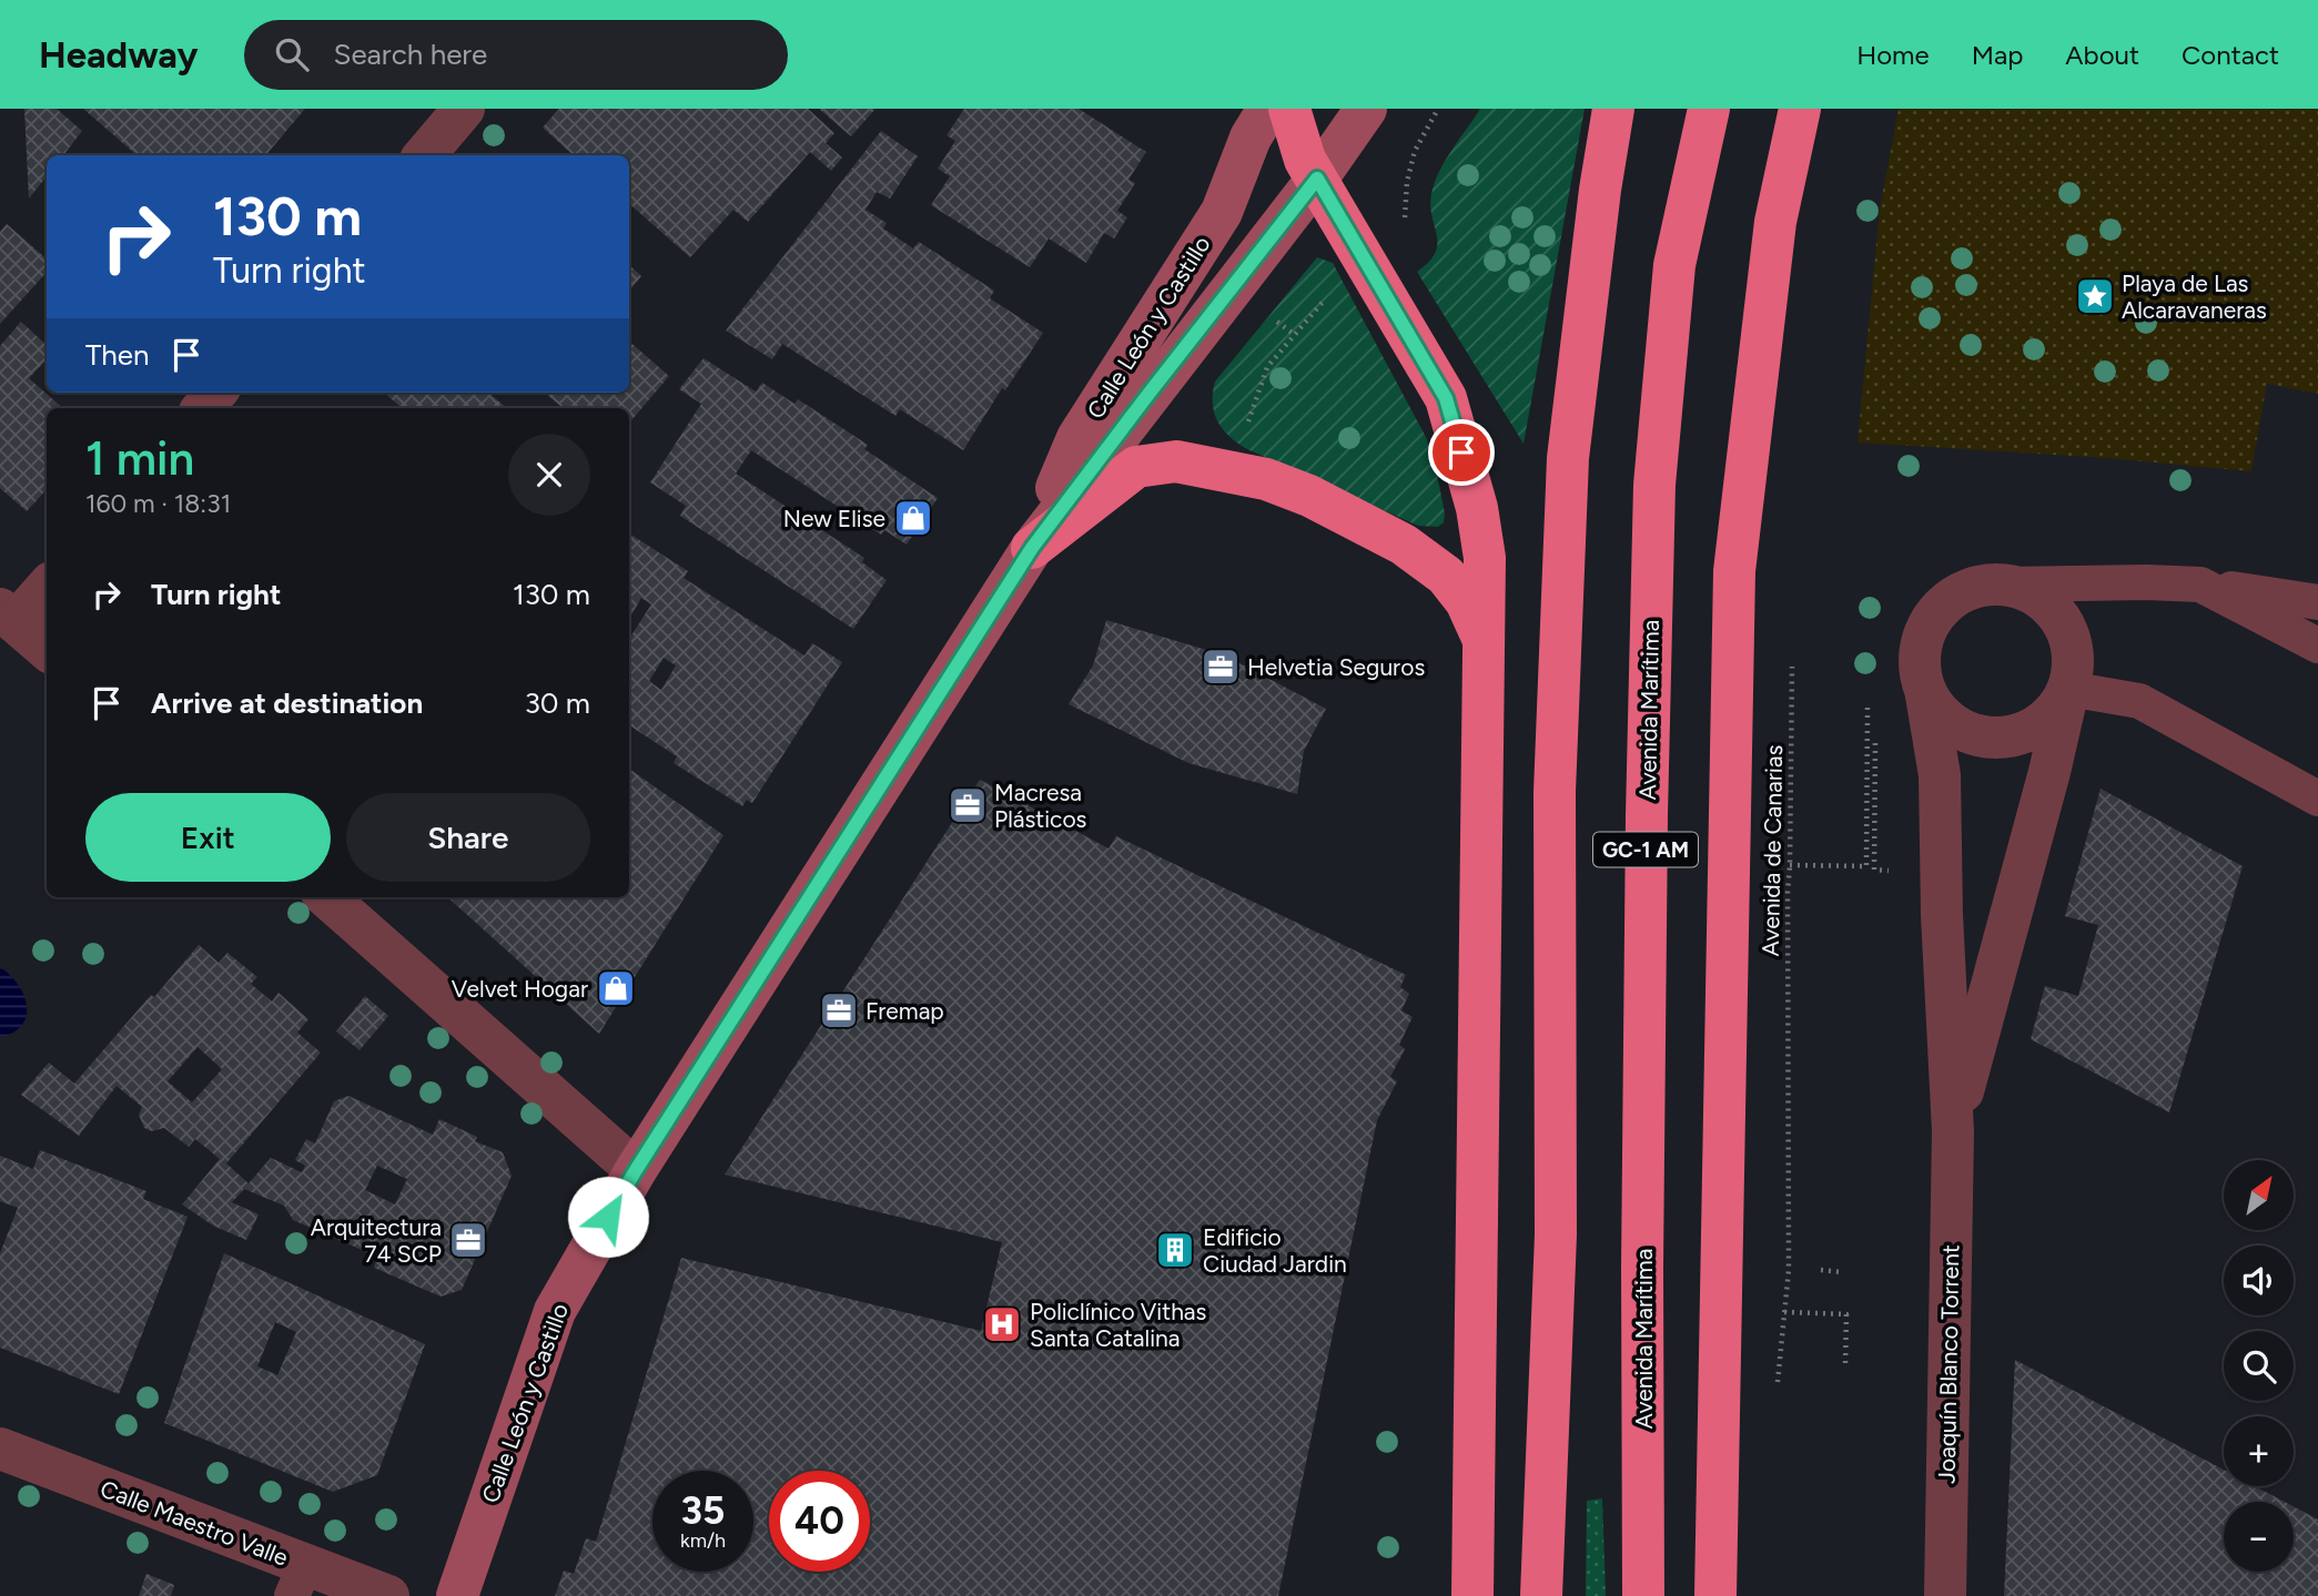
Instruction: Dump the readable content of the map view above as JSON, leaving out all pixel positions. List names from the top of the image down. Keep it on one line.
{"streets":{"highway":["Avenida Marítima","GC-1 AM"],"street":["Calle León y Castillo","Joaquín Blanco Torrent","Calle Maestro Valle"],"path":["Avenida de Canarias"]},"places":{"place":["Playa de Las Alcaravaneras"],"shop":["New Elise","Velvet Hogar"],"office":["Helvetia Seguros","Macresa Plásticos","Fremap","Arquitectura 74 SCP"],"building":["Edificio Ciudad Jardin"],"hospital":["Policlínico Vithas Santa Catalina"]},"north":"top right","page":{"header":"Headway","search":"Search here","nav":["Home","Map","About","Contact"],"turn":["130 m","Turn right"],"then":"Then","heading":["1 min","160 m · 18:31"],"list":[{"name":"Turn right","value":"130 m"},{"name":"Arrive at destination","value":"30 m"}],"buttons":["Exit","Share"],"map_buttons":["+","−"],"speed":"35 km/h","limit":"40"}}
